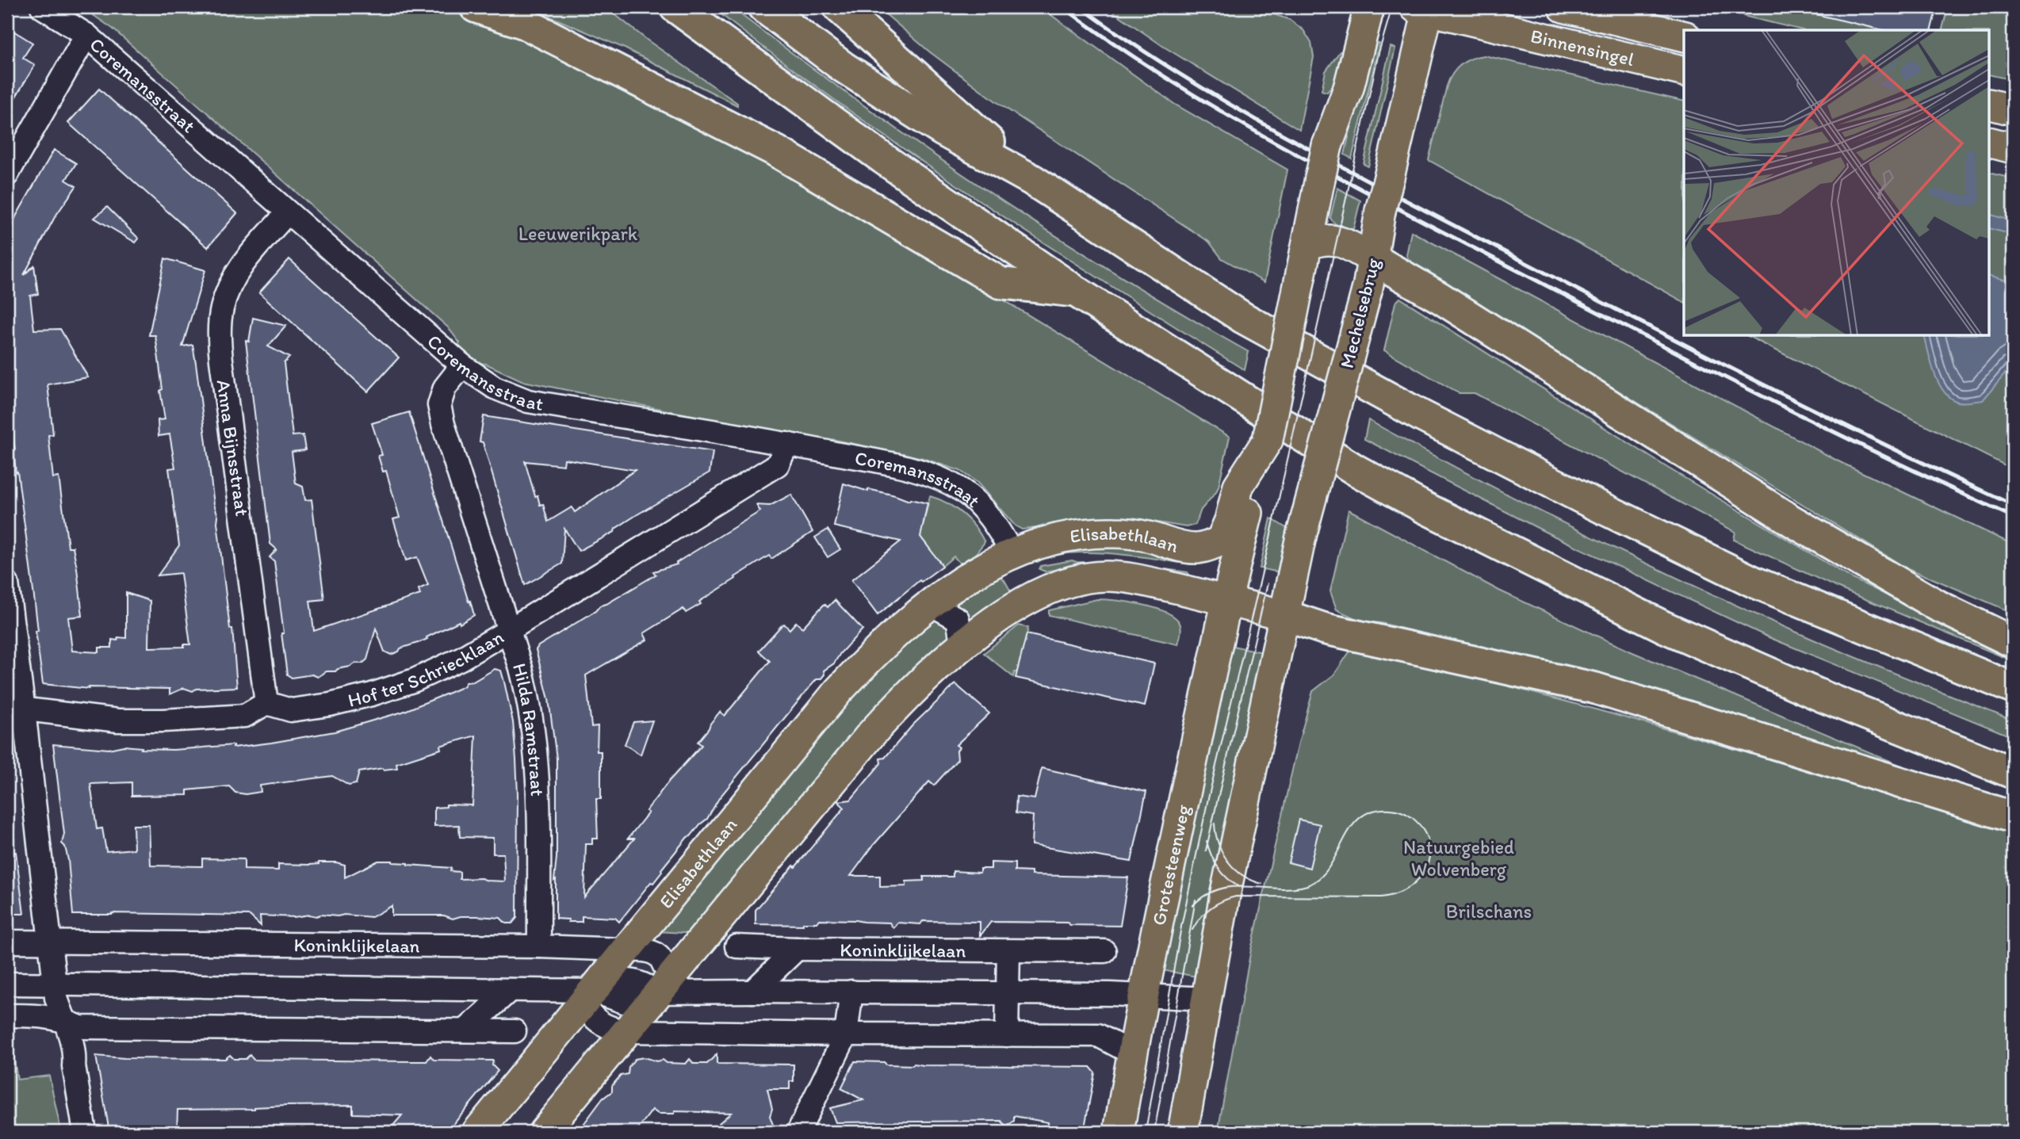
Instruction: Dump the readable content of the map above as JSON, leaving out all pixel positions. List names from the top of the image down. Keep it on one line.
{"streets":{"main road":["Binnensingel","Mechelsebrug","Elisabethlaan","Grotesteenweg"],"street":["Coremansstraat","Anna Bijnsstraat","Hof ter Schriecklaan","Hilda Ramstraat","Koninklijkelaan"]},"crossings":[["Binnensingel","Mechelsebrug"],["Coremansstraat","Anna Bijnsstraat"],["Coremansstraat","Elisabethlaan"],["Coremansstraat","Hof ter Schriecklaan"],["Coremansstraat","Hilda Ramstraat"],["Mechelsebrug","Elisabethlaan"],["Anna Bijnsstraat","Hof ter Schriecklaan"],["Elisabethlaan","Grotesteenweg"],["Elisabethlaan","Koninklijkelaan"],["Hof ter Schriecklaan","Hilda Ramstraat"],["Hilda Ramstraat","Koninklijkelaan"]],"parks":["Leeuwerikpark","Natuurgebied Wolvenberg","Brilschans"]}
